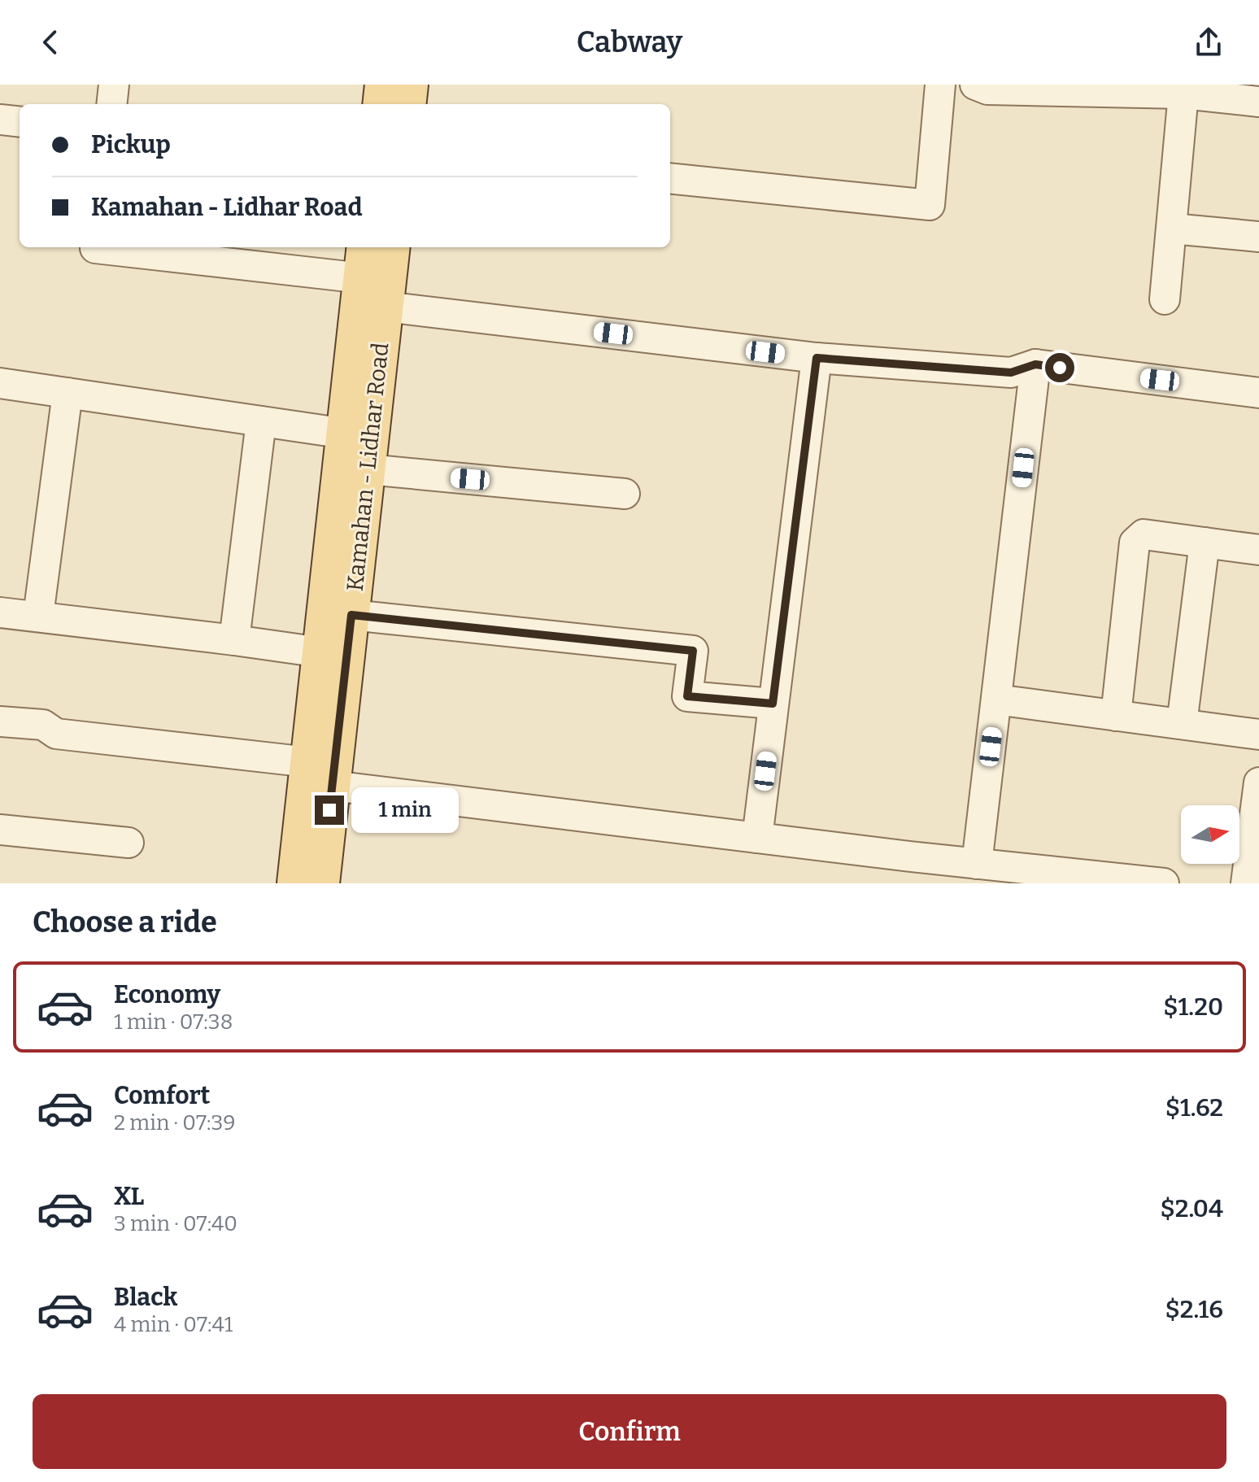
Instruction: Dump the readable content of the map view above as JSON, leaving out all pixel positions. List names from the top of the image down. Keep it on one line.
{"streets":{"main road":["Kamahan - Lidhar Road"]},"north":"right","page":{"header":"Cabway","banner":["Pickup","Kamahan - Lidhar Road"],"bubble":"1 min","heading":"Choose a ride","list":[{"name":"Economy","note":"1 min · 07:38","value":"$1.20"},{"name":"Comfort","note":"2 min · 07:39","value":"$1.62"},{"name":"XL","note":"3 min · 07:40","value":"$2.04"},{"name":"Black","note":"4 min · 07:41","value":"$2.16"}],"buttons":"Confirm"}}
